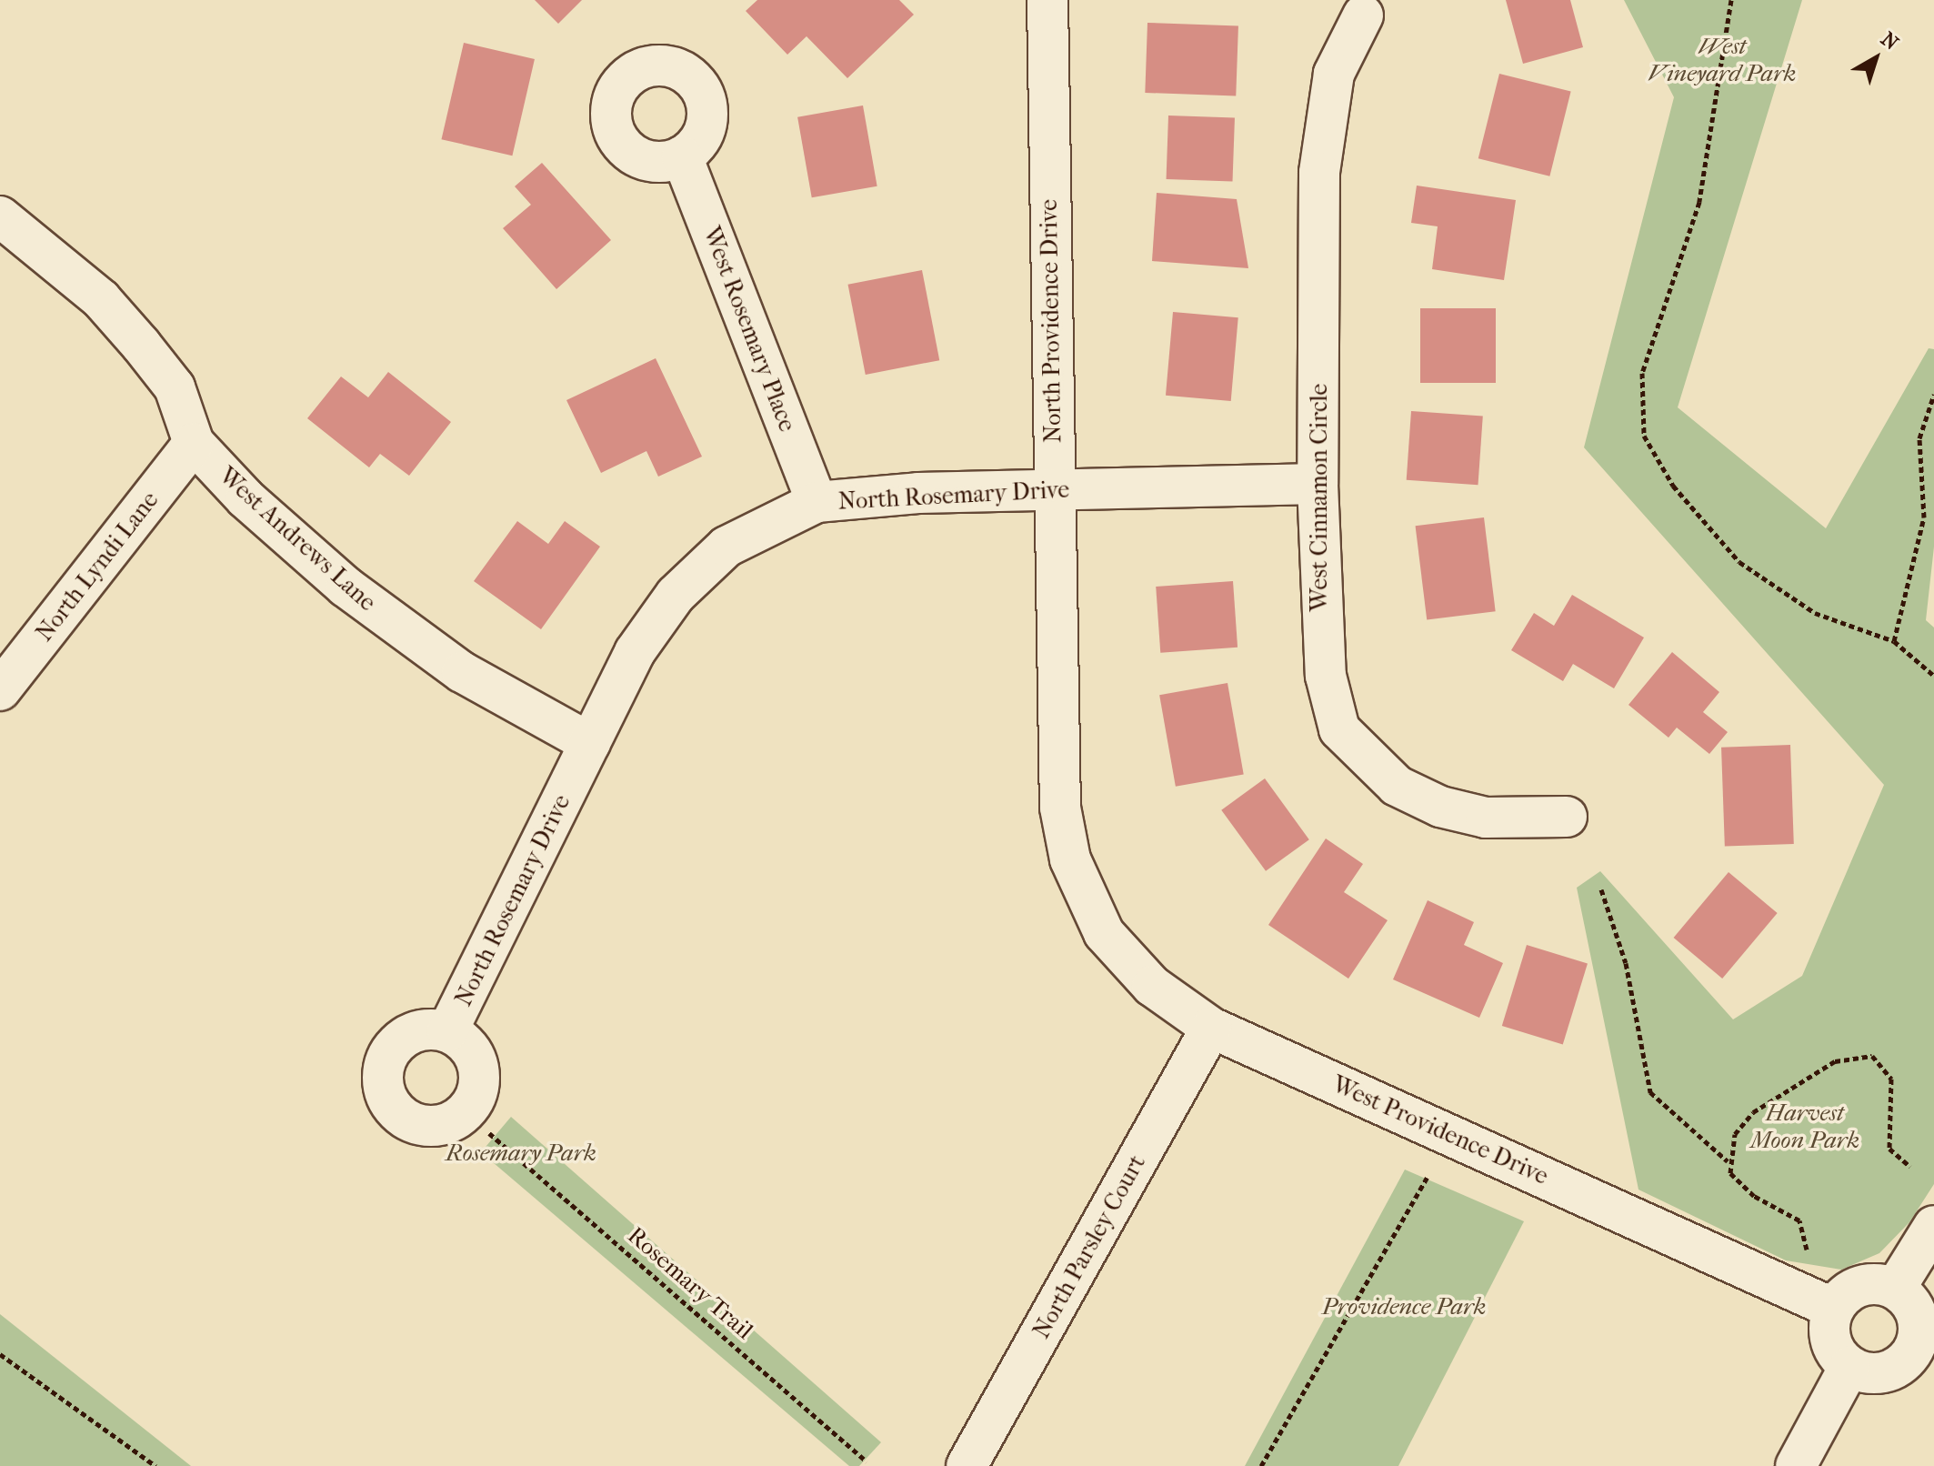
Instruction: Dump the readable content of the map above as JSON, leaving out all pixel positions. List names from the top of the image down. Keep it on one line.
{"streets":{"street":["North Providence Drive","West Rosemary Place","North Rosemary Drive","West Cinnamon Circle","West Andrews Lane","North Lyndi Lane","West Providence Drive","North Parsley Court"],"path":["Rosemary Trail"]},"crossings":[["North Providence Drive","North Rosemary Drive"],["North Providence Drive","West Providence Drive"],["West Rosemary Place","North Rosemary Drive"],["North Rosemary Drive","West Cinnamon Circle"],["North Rosemary Drive","West Andrews Lane"],["West Andrews Lane","North Lyndi Lane"],["West Providence Drive","North Parsley Court"]],"parks":["West Vineyard Park","Harvest Moon Park","Rosemary Park","Providence Park"],"north":"top right"}
